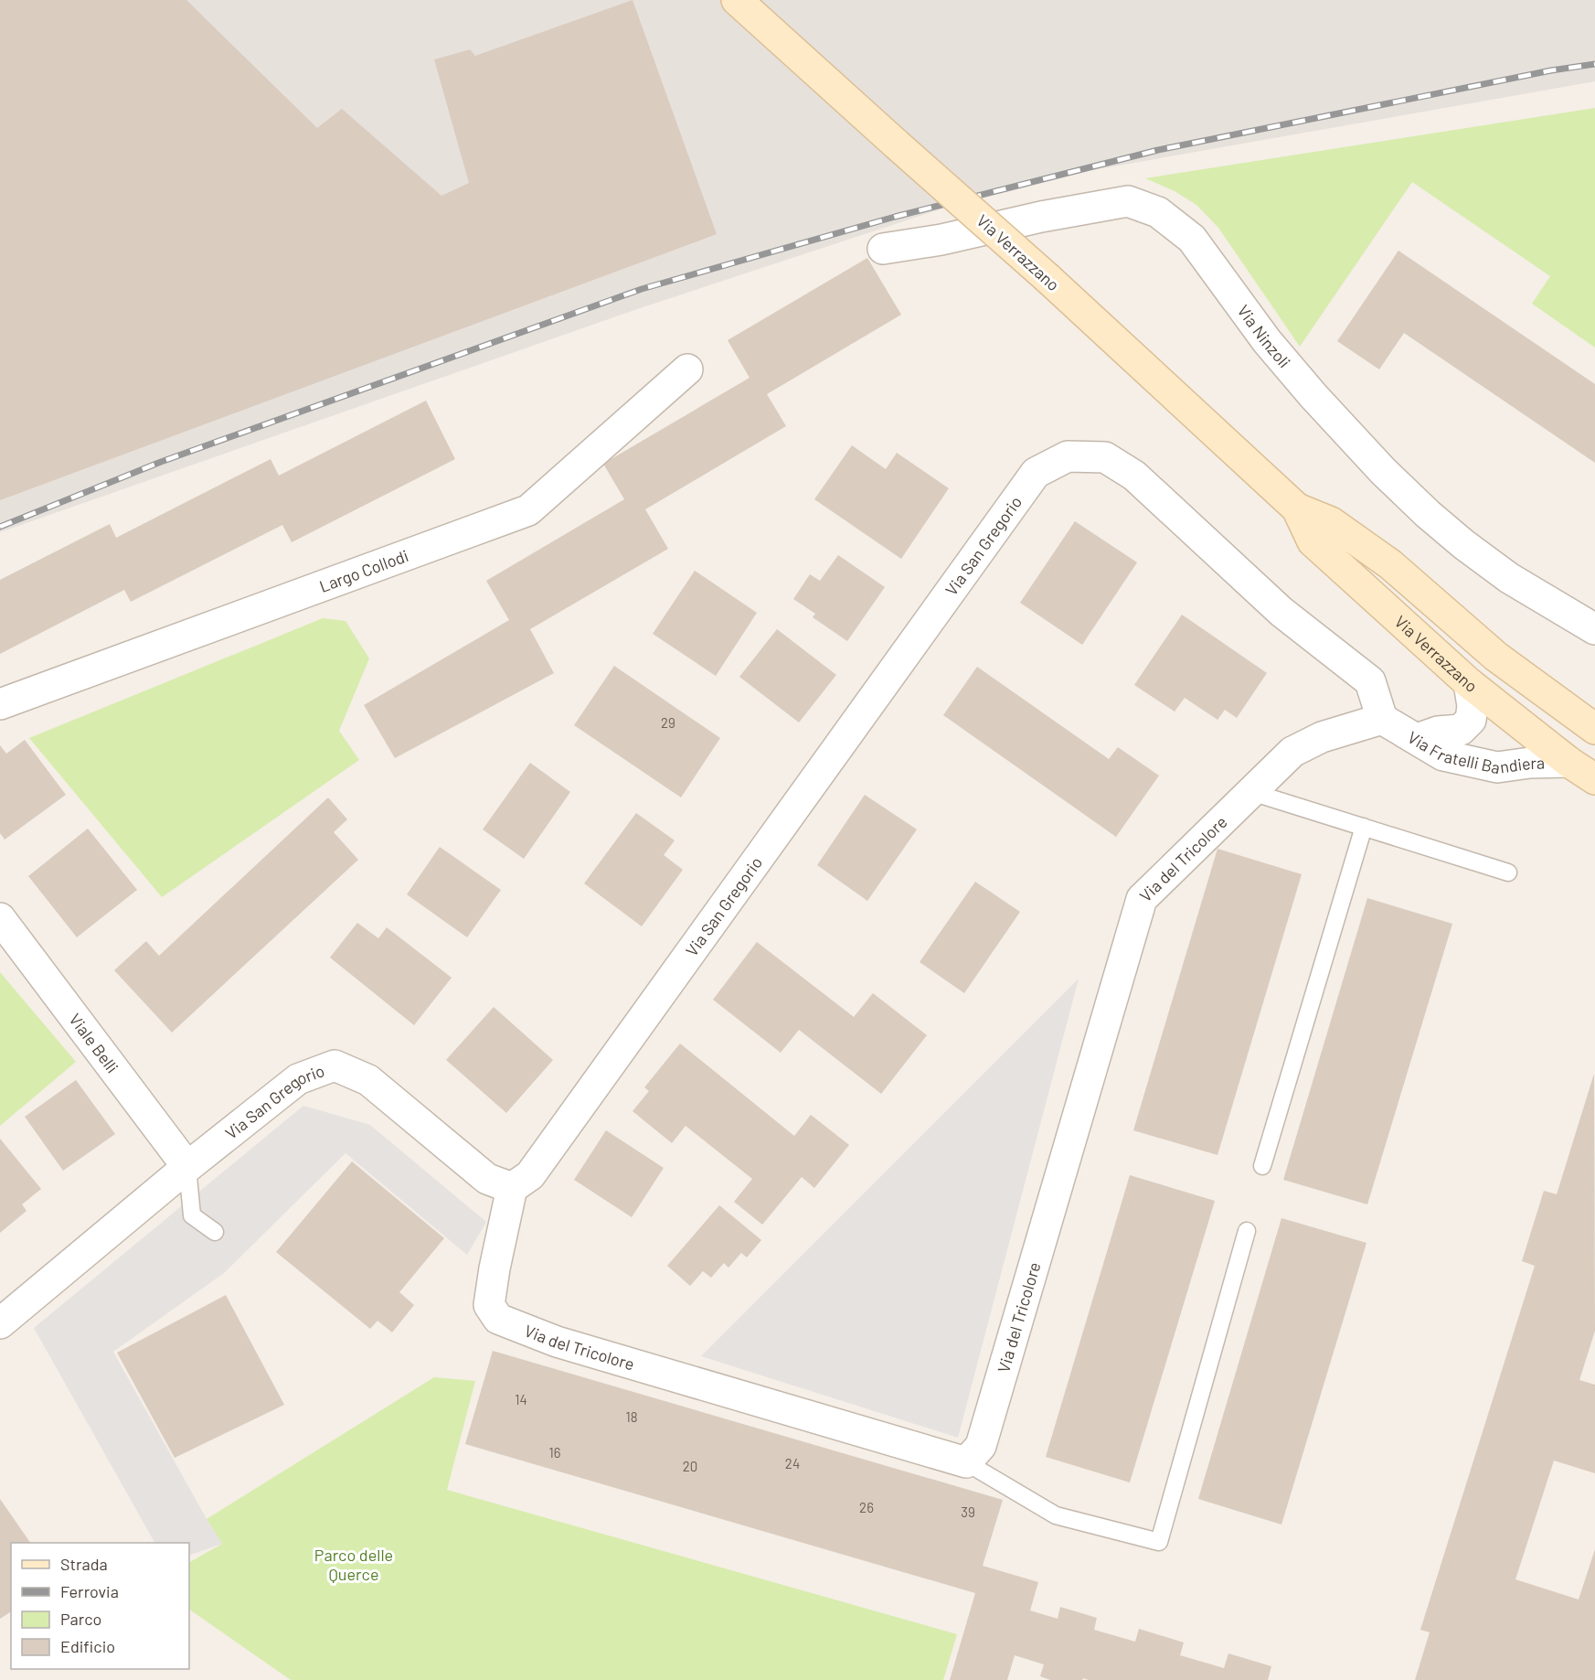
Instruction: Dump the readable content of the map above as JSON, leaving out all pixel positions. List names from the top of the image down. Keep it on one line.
{"streets":{"main road":["Via Verrazzano"],"street":["Via Ninzoli","Via San Gregorio","Largo Collodi","Via Fratelli Bandiera","Via del Tricolore","Viale Belli"]},"crossings":[["Via Verrazzano","Via Fratelli Bandiera"],["Via San Gregorio","Via del Tricolore"],["Via San Gregorio","Viale Belli"]],"parks":["Parco delle Querce"],"house_numbers":["29","14","18","16","24","20","26","39"],"legend":["Strada","Ferrovia","Parco","Edificio"]}
